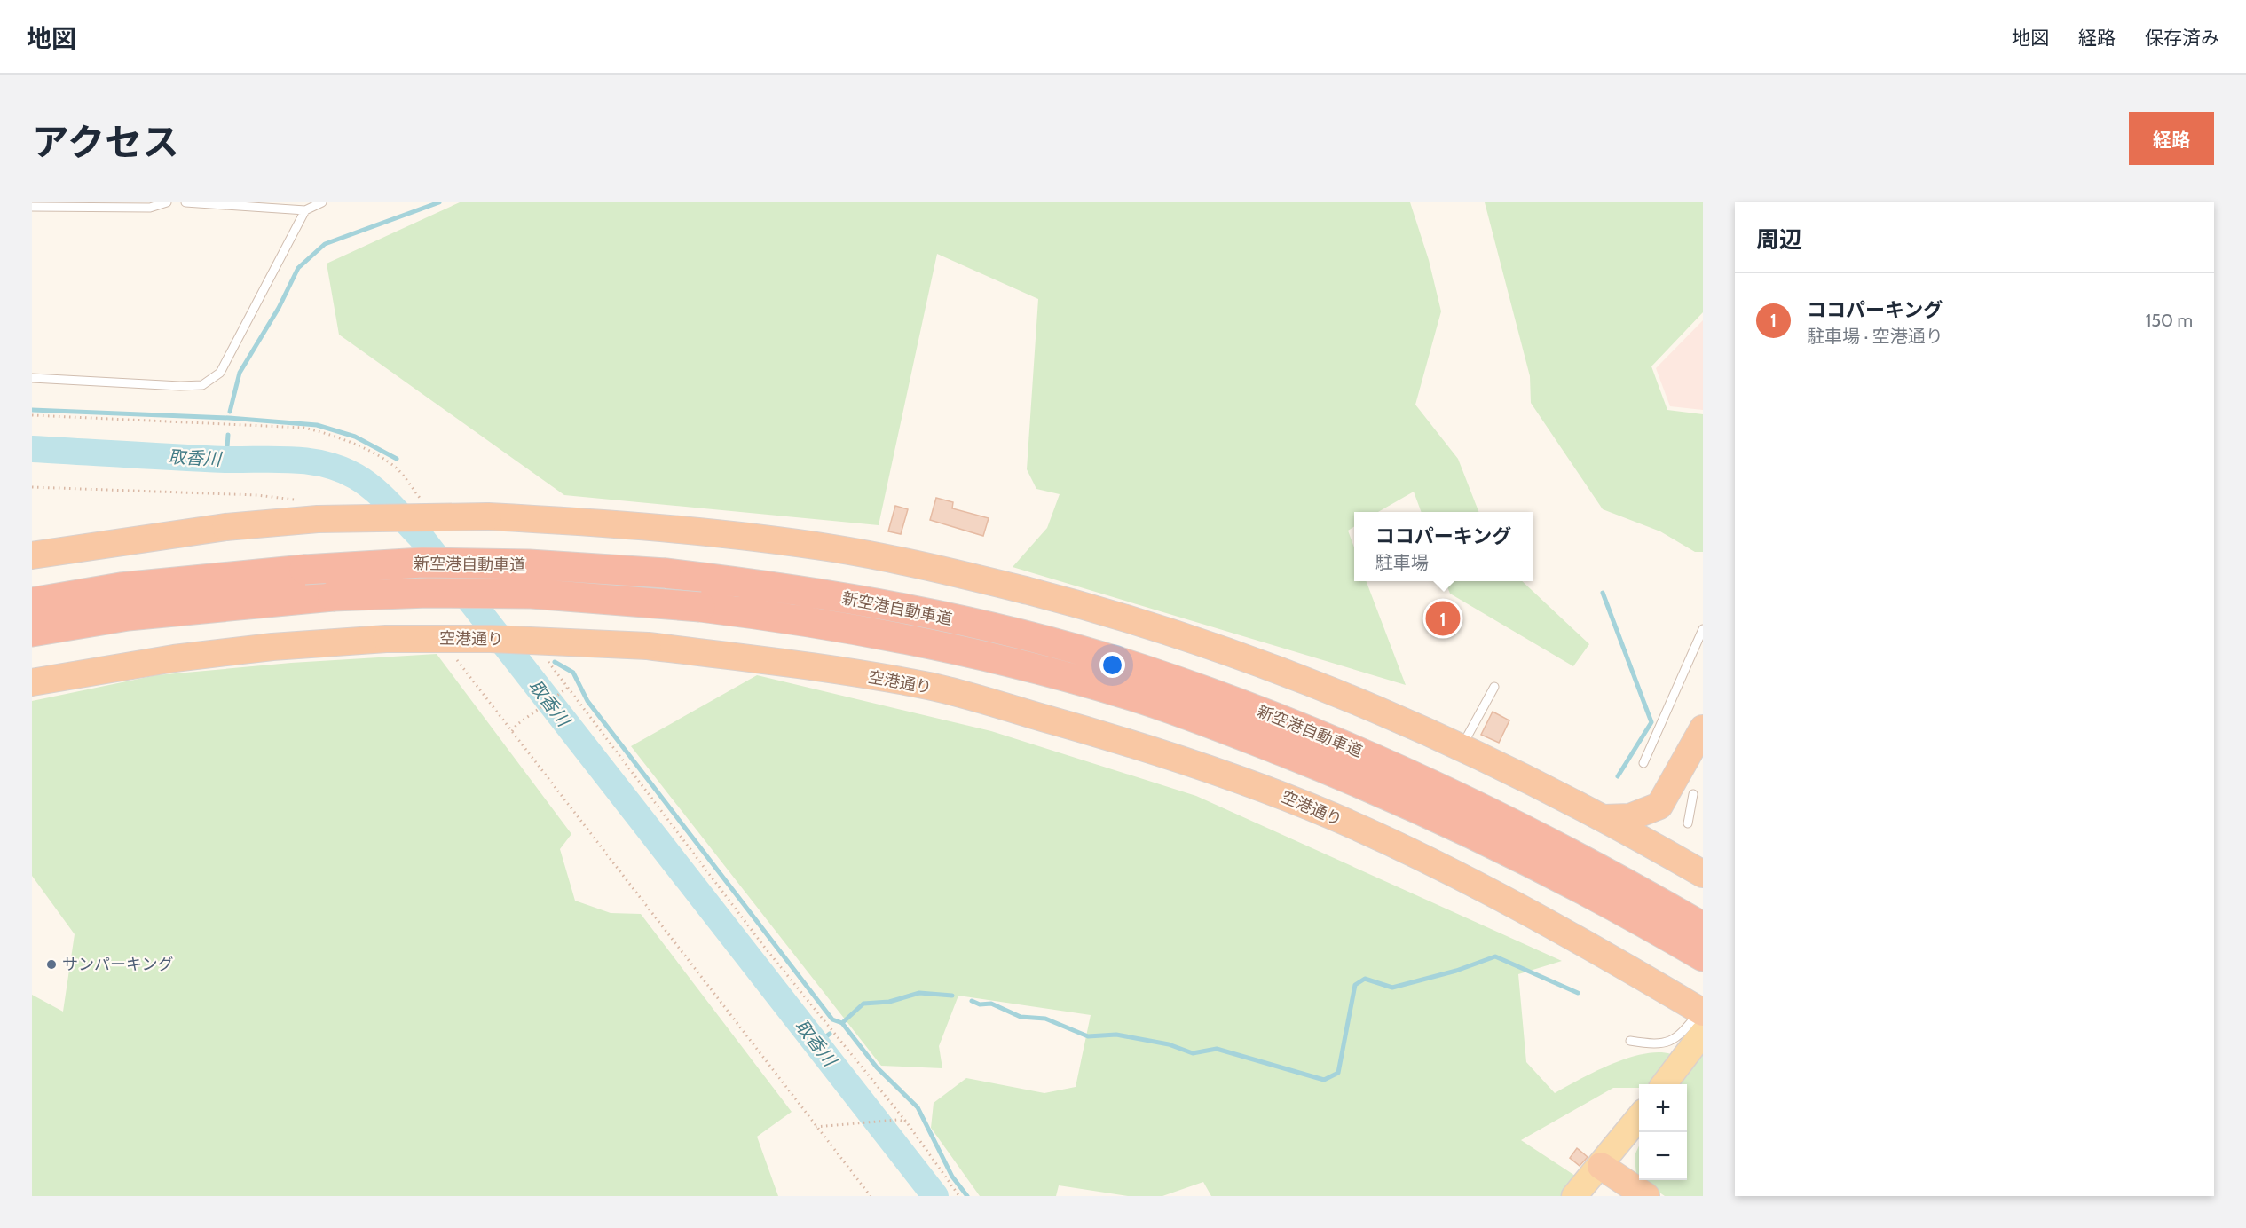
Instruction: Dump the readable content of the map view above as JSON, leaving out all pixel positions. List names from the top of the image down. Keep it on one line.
{"streets":{"highway":["新空港自動車道","空港通り"]},"water":["取香川"],"places":["サンパーキング"],"page":{"header":"地図","nav":["地図","経路","保存済み"],"title":"アクセス","buttons":"経路","heading":"周辺","list":[{"mark":"1","name":"ココパーキング","note":"駐車場 · 空港通り","value":"150 m"}],"popup":["ココパーキング","駐車場"],"pins":"1","map_buttons":["+","−"]}}
